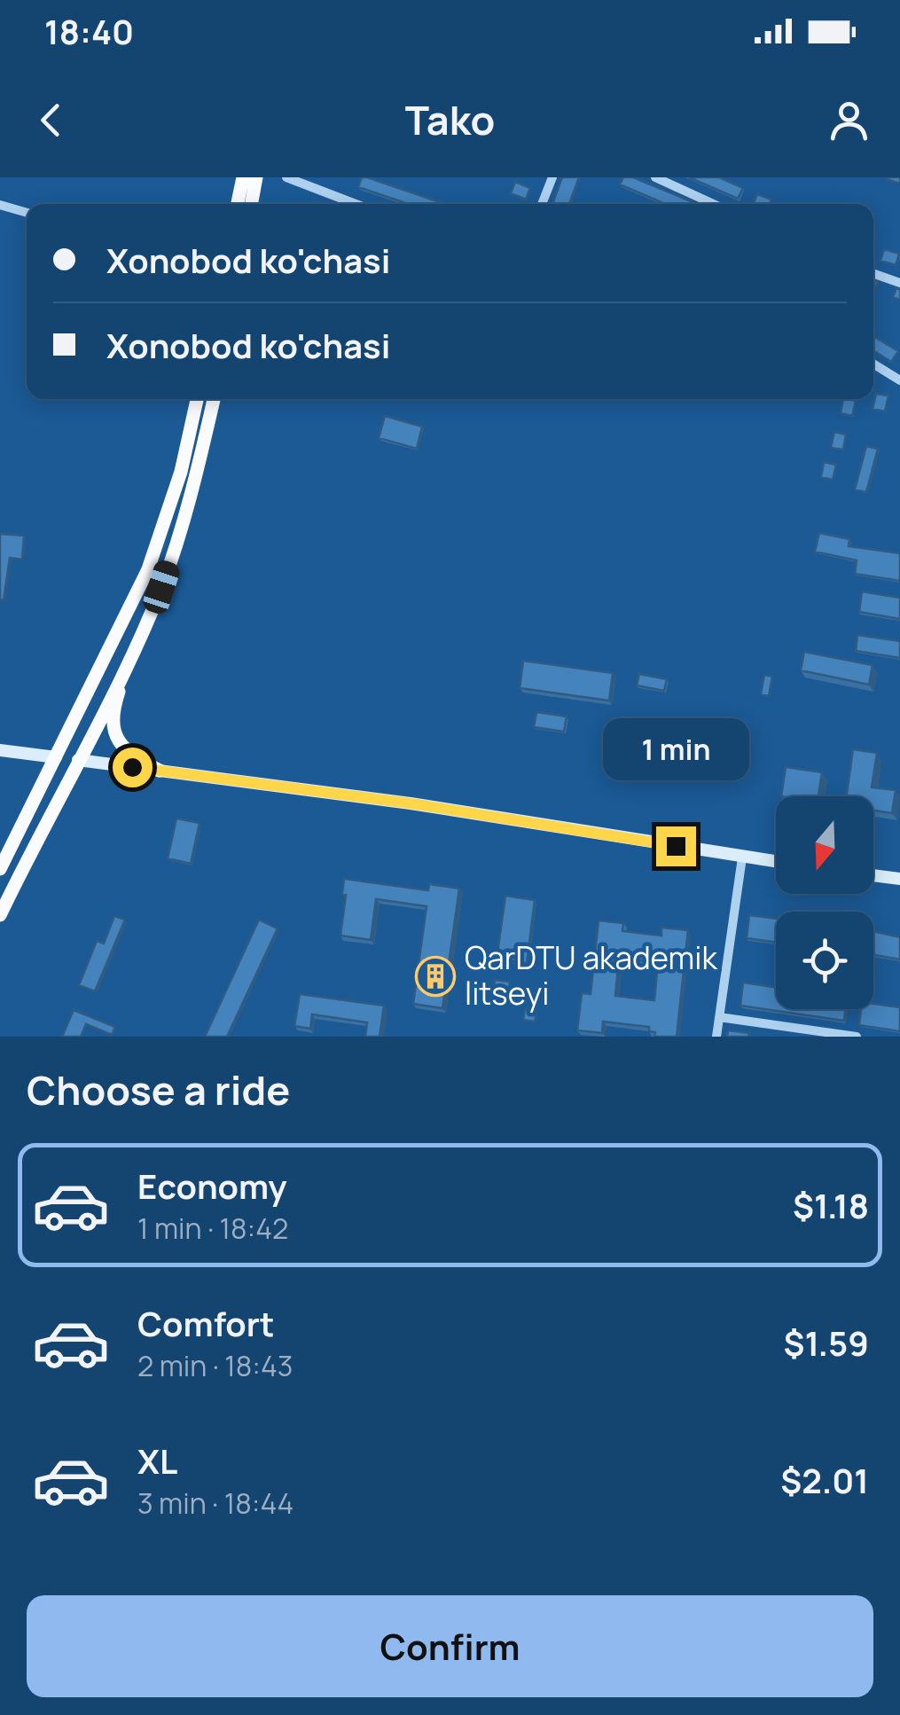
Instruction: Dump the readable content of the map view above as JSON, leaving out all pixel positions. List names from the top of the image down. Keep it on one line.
{"places":{"building":["QarDTU akademik litseyi"]},"north":"bottom","page":{"status":"18:40","header":"Tako","banner":["Xonobod ko'chasi","Xonobod ko'chasi"],"bubble":"1 min","heading":"Choose a ride","list":[{"name":"Economy","note":"1 min · 18:42","value":"$1.18"},{"name":"Comfort","note":"2 min · 18:43","value":"$1.59"},{"name":"XL","note":"3 min · 18:44","value":"$2.01"}],"buttons":"Confirm"}}
